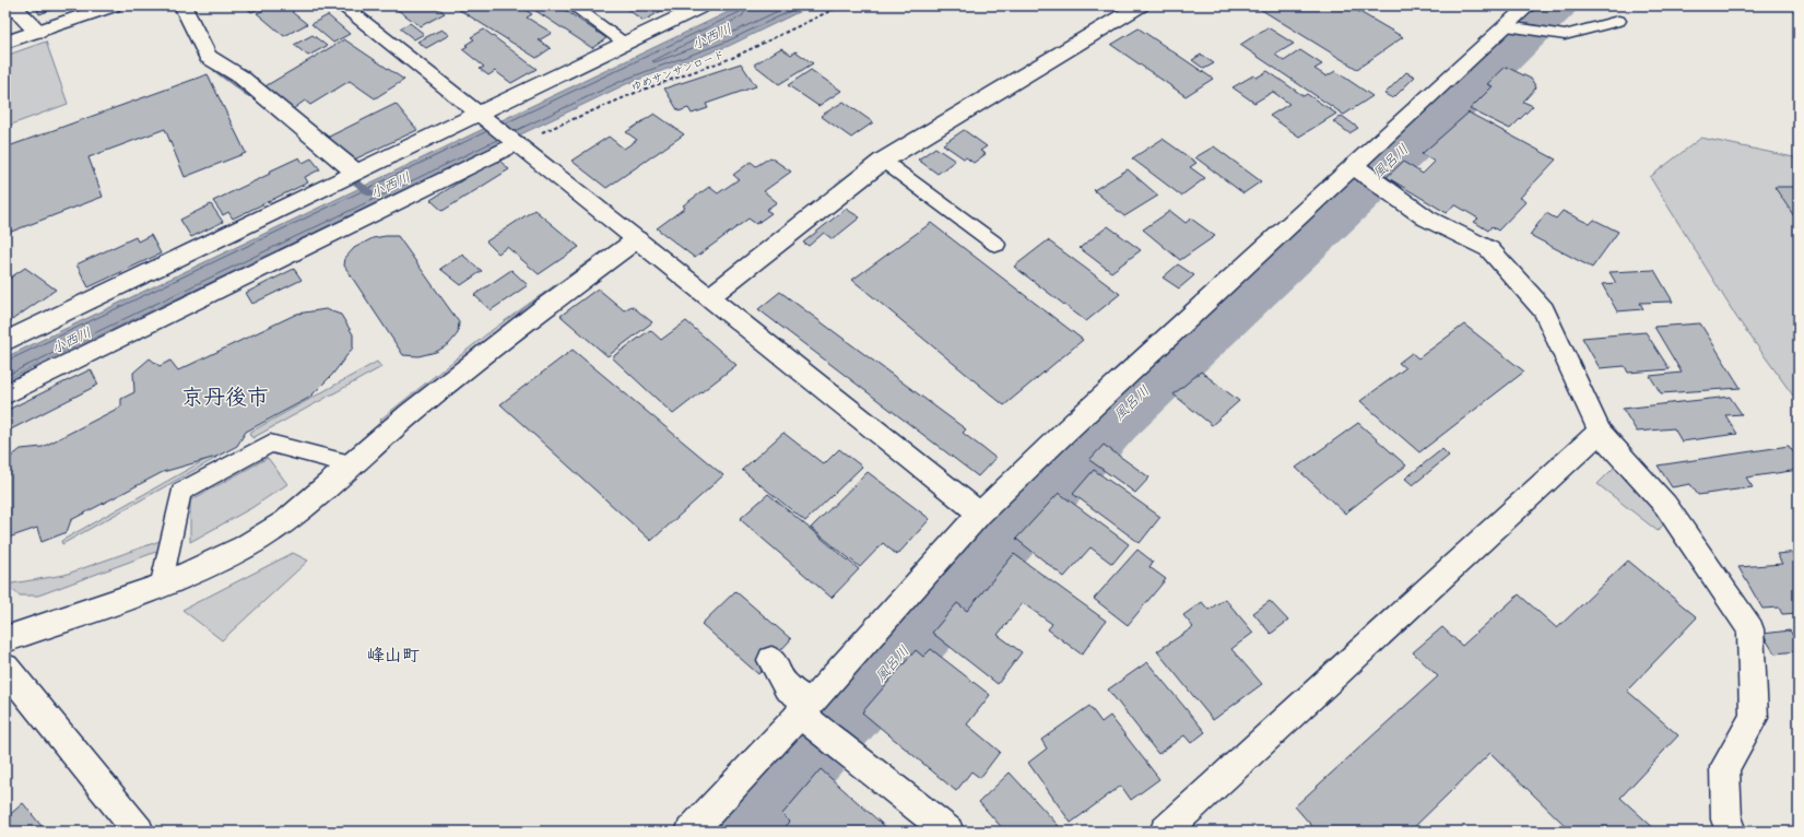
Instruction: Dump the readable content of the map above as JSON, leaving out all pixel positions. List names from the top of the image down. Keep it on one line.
{"streets":{"path":["ゆめサンサンロード"]},"districts":["京丹後市","峰山町"],"water":["小西川","風呂川"]}
